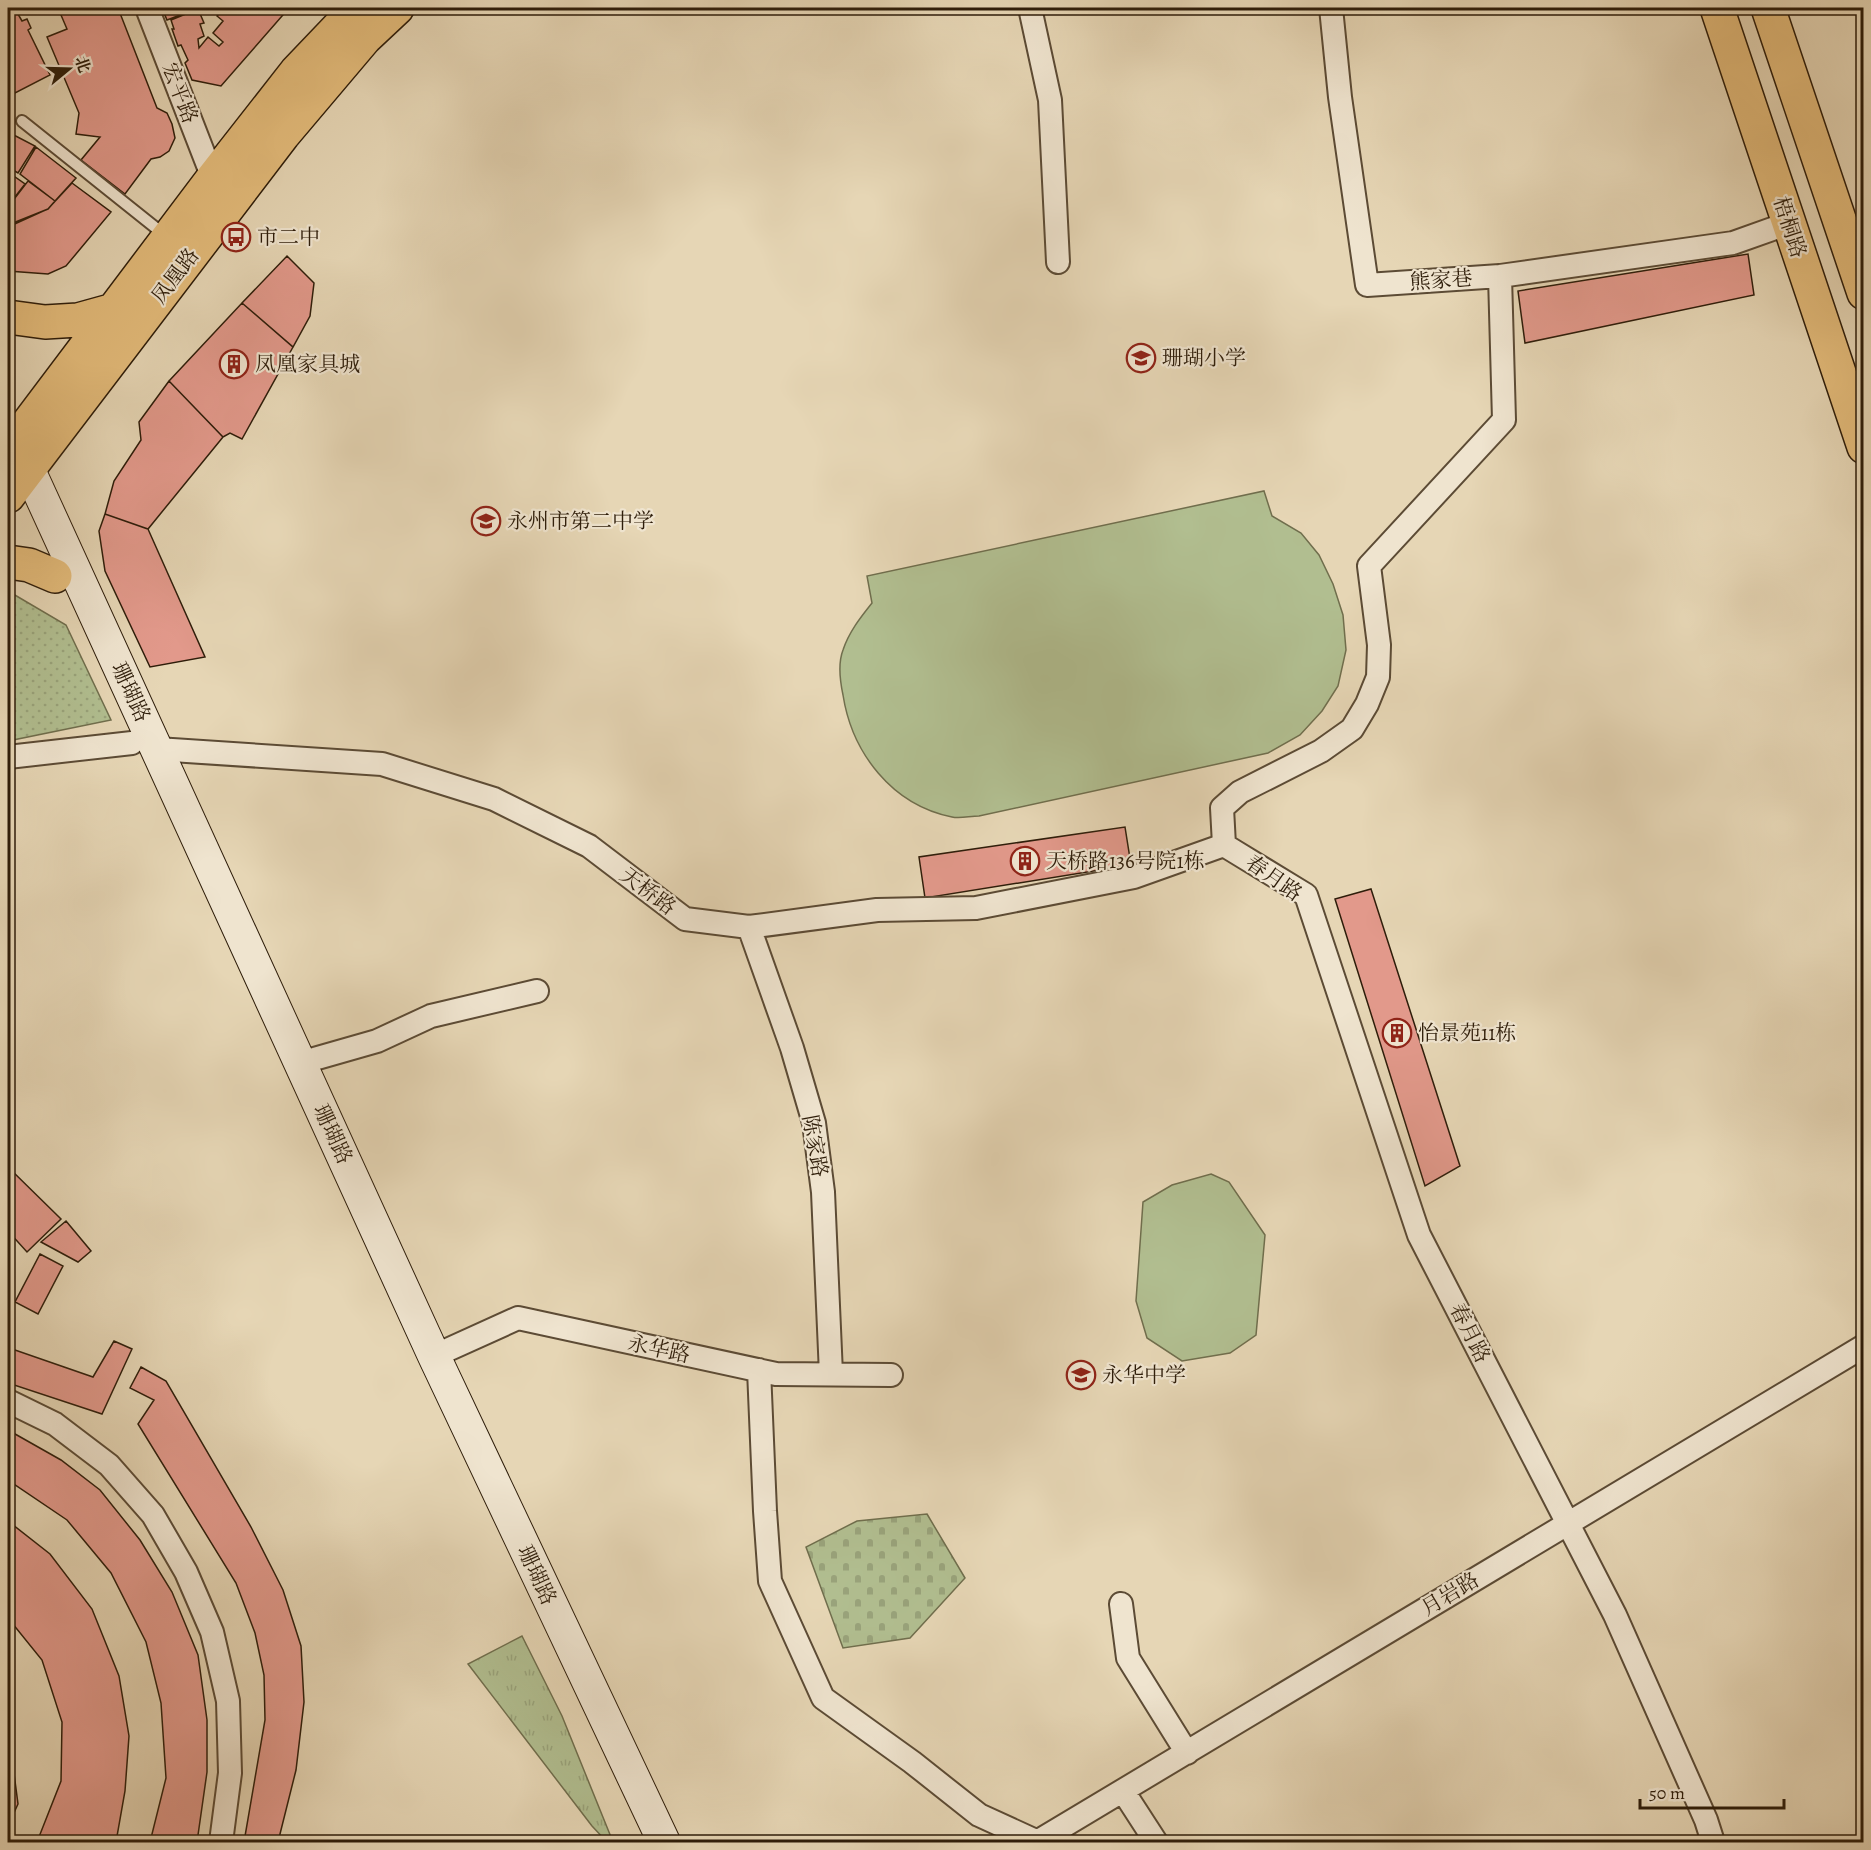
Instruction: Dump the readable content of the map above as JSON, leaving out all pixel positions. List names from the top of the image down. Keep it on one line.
{"streets":{"main road":["梧桐路","凤凰路","珊瑚路"],"street":["宏平路","熊家巷","春月路","天桥路","陈家路","永华路","月岩路"]},"crossings":[["宏平路","凤凰路"],["梧桐路","熊家巷"],["凤凰路","珊瑚路"],["珊瑚路","天桥路"],["珊瑚路","永华路"],["春月路","天桥路"],["春月路","月岩路"],["天桥路","陈家路"],["陈家路","永华路"]],"places":{"bus stop":["市二中"],"school or university":["珊瑚小学","永州市第二中学","永华中学"],"building":["凤凰家具城","天桥路136号院1栋","怡景苑11栋"]},"scale_bar":"50 m","north":"right"}
